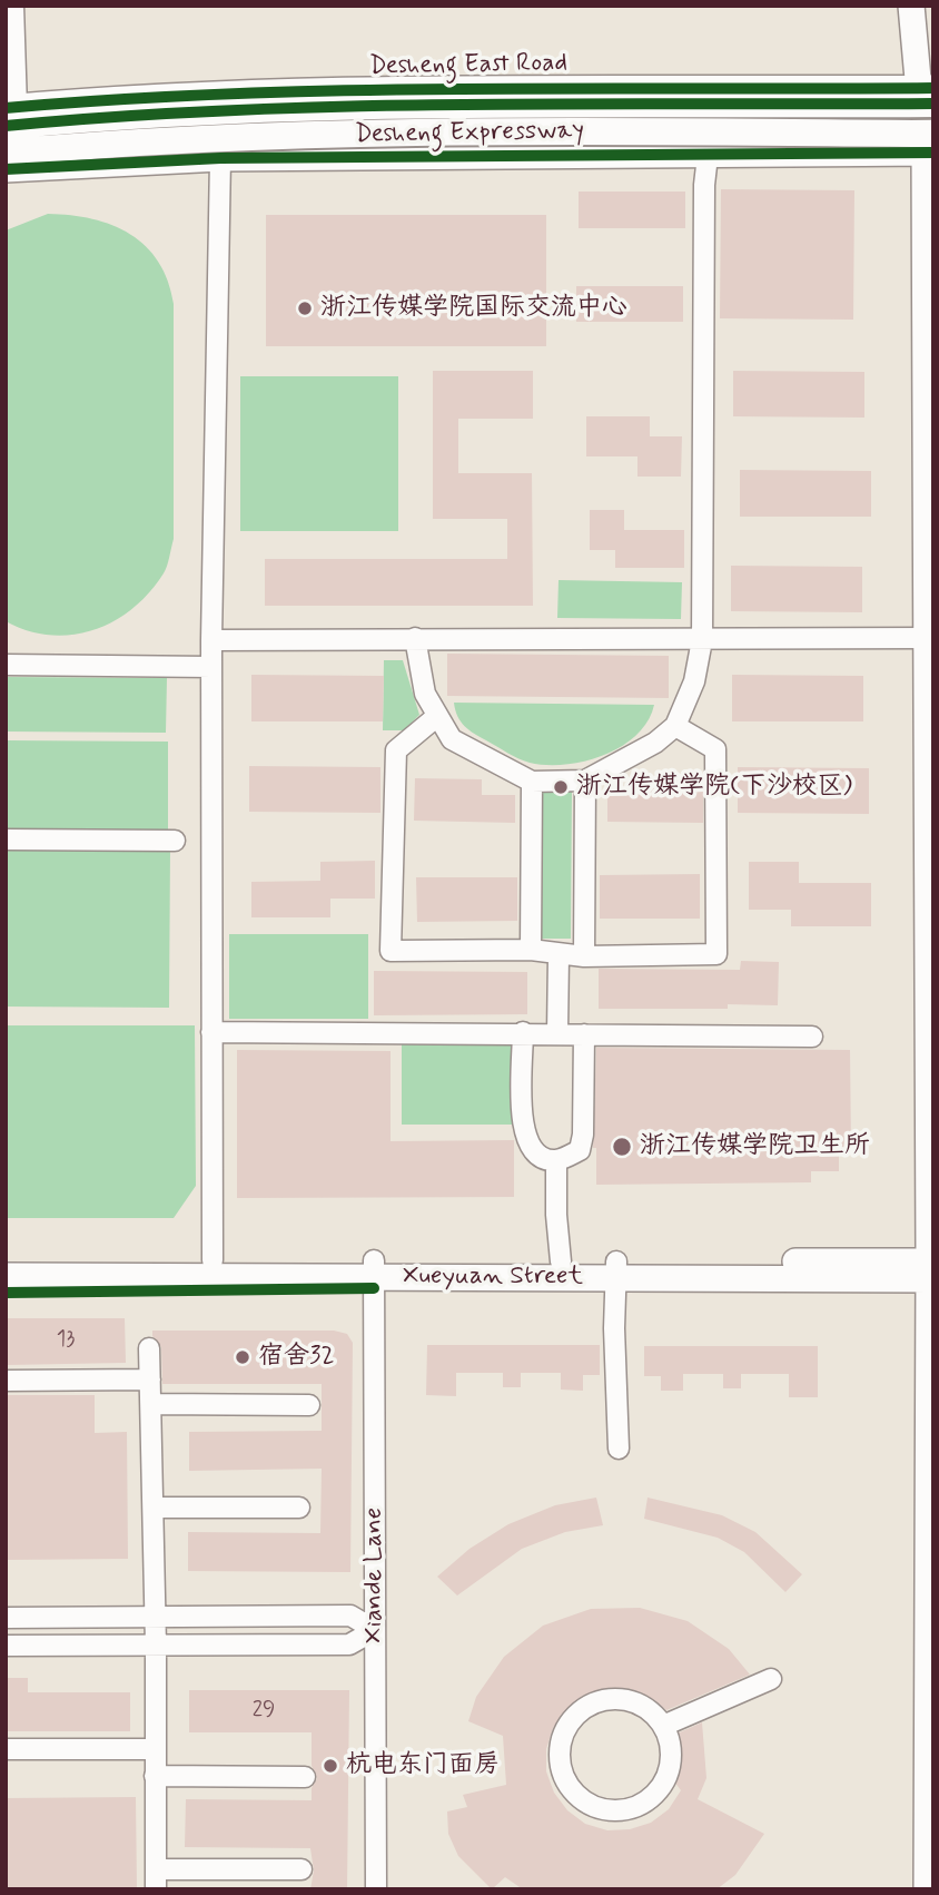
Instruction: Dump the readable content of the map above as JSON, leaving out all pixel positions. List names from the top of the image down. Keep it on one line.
{"streets":{"highway":["Desheng Expressway"],"main road":["Xueyuan Street"],"street":["Xiande Lane"],"cycle path":["Desheng East Road"]},"crossings":[["Xueyuan Street","Xiande Lane"]],"places":["浙江传媒学院国际交流中心","浙江传媒学院(下沙校区)","浙江传媒学院卫生所","宿舍32","杭电东门面房"],"house_numbers":["13","29"]}
